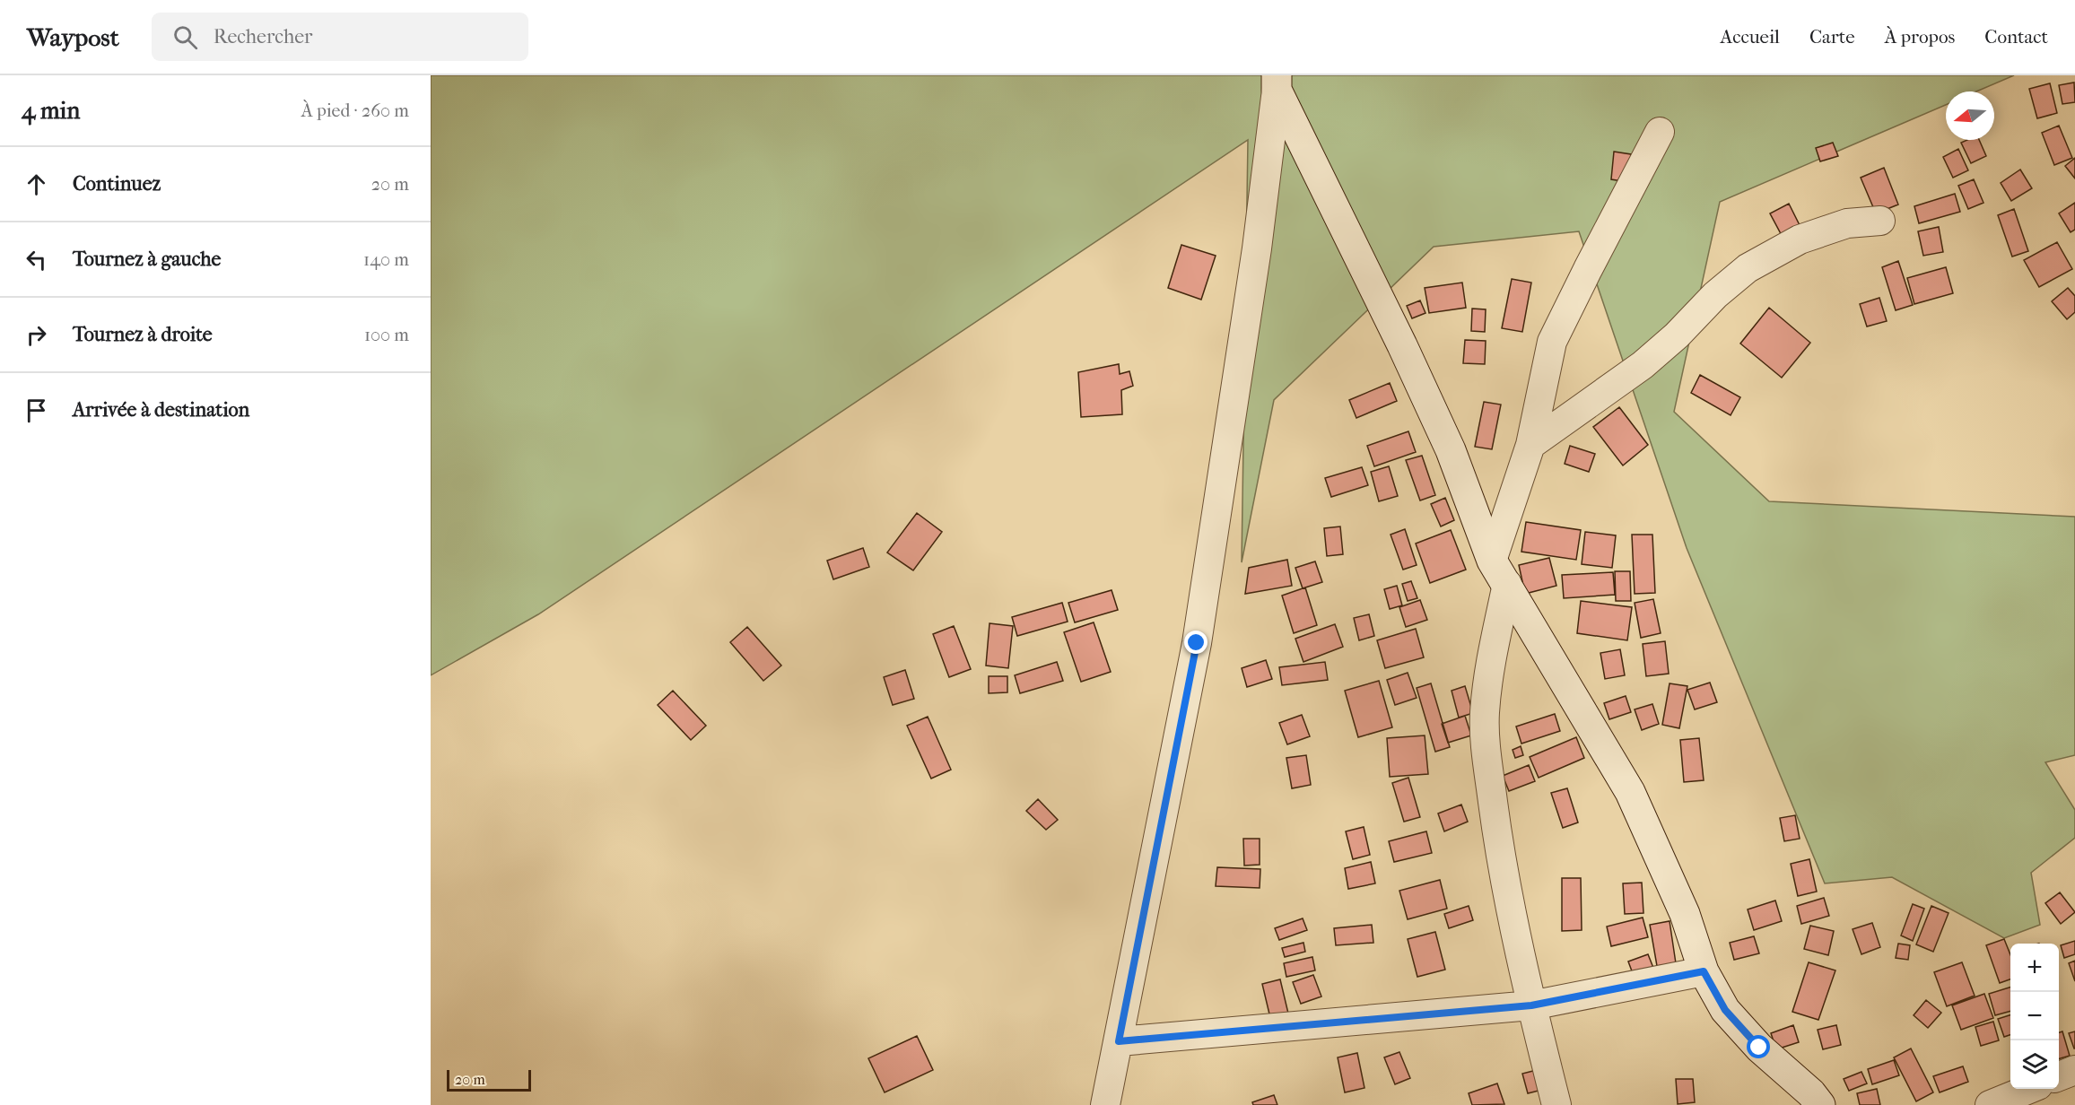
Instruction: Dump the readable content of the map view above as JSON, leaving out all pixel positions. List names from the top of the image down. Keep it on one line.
{"scale_bar":"20 m","north":"left","page":{"header":"Waypost","search":"Rechercher","nav":["Accueil","Carte","À propos","Contact"],"heading":["4 min","À pied · 260 m"],"list":[["Continuez","20 m"],["Tournez à gauche","140 m"],["Tournez à droite","100 m"],"Arrivée à destination"],"map_buttons":["+","−"],"scale":"20 m"}}
